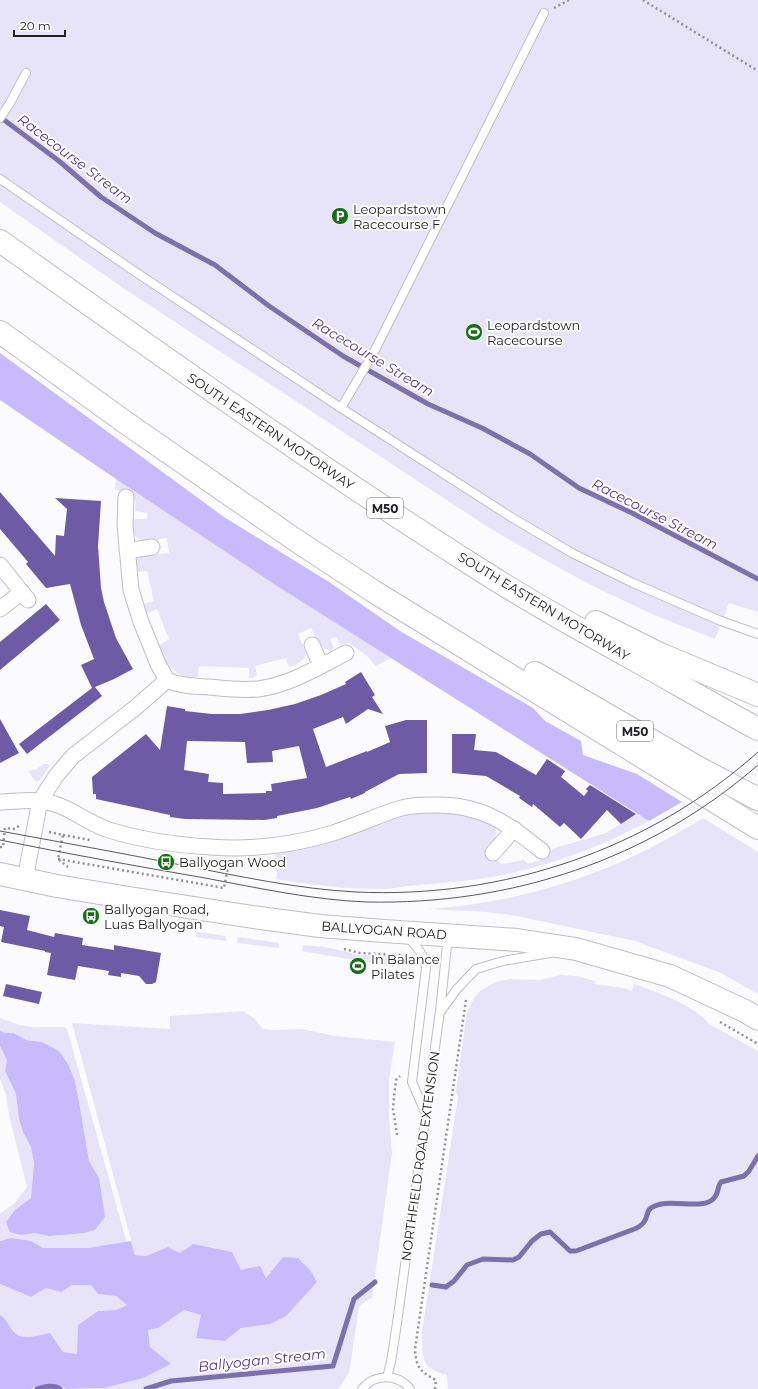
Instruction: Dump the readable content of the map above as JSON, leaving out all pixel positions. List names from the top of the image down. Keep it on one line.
{"streets":{"main road":["SOUTH EASTERN MOTORWAY","M50","BALLYOGAN ROAD"],"lane":["NORTHFIELD ROAD EXTENSION"]},"crossings":[["BALLYOGAN ROAD","NORTHFIELD ROAD EXTENSION"]],"water":["Racecourse Stream","Ballyogan Stream"],"places":{"parking":["Leopardstown Racecourse F"],"sports":["Leopardstown Racecourse","In Balance Pilates"],"bus stop":["Ballyogan Wood","Ballyogan Road, Luas Ballyogan"]},"scale_bar":"20 m"}
